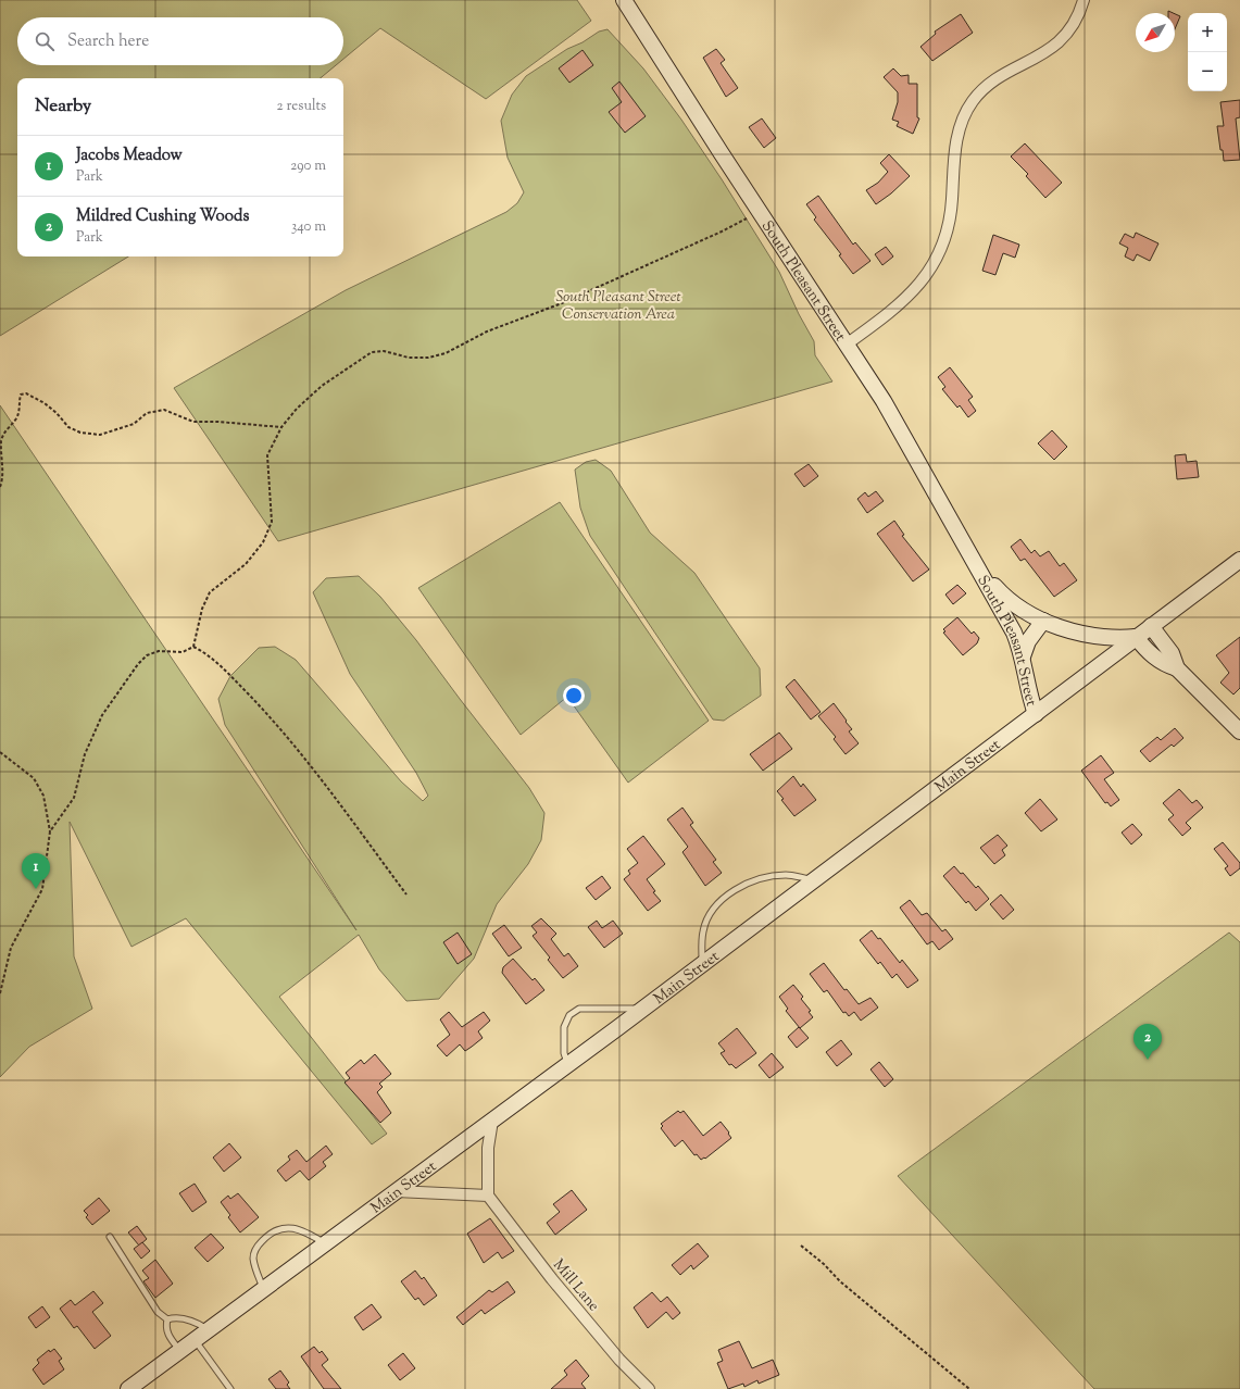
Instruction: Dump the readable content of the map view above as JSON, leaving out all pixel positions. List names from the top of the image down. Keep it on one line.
{"streets":{"main road":["South Pleasant Street","Main Street"],"street":["Mill Lane"]},"crossings":[["South Pleasant Street","Main Street"]],"parks":["South Pleasant Street Conservation Area"],"north":"bottom left","page":{"map_buttons":["+","−"],"search":"Search here","heading":["Nearby","2 results"],"list":[{"mark":"1","name":"Jacobs Meadow","note":"Park","value":"290 m"},{"mark":"2","name":"Mildred Cushing Woods","note":"Park","value":"340 m"}],"pins":["1","2"]}}
